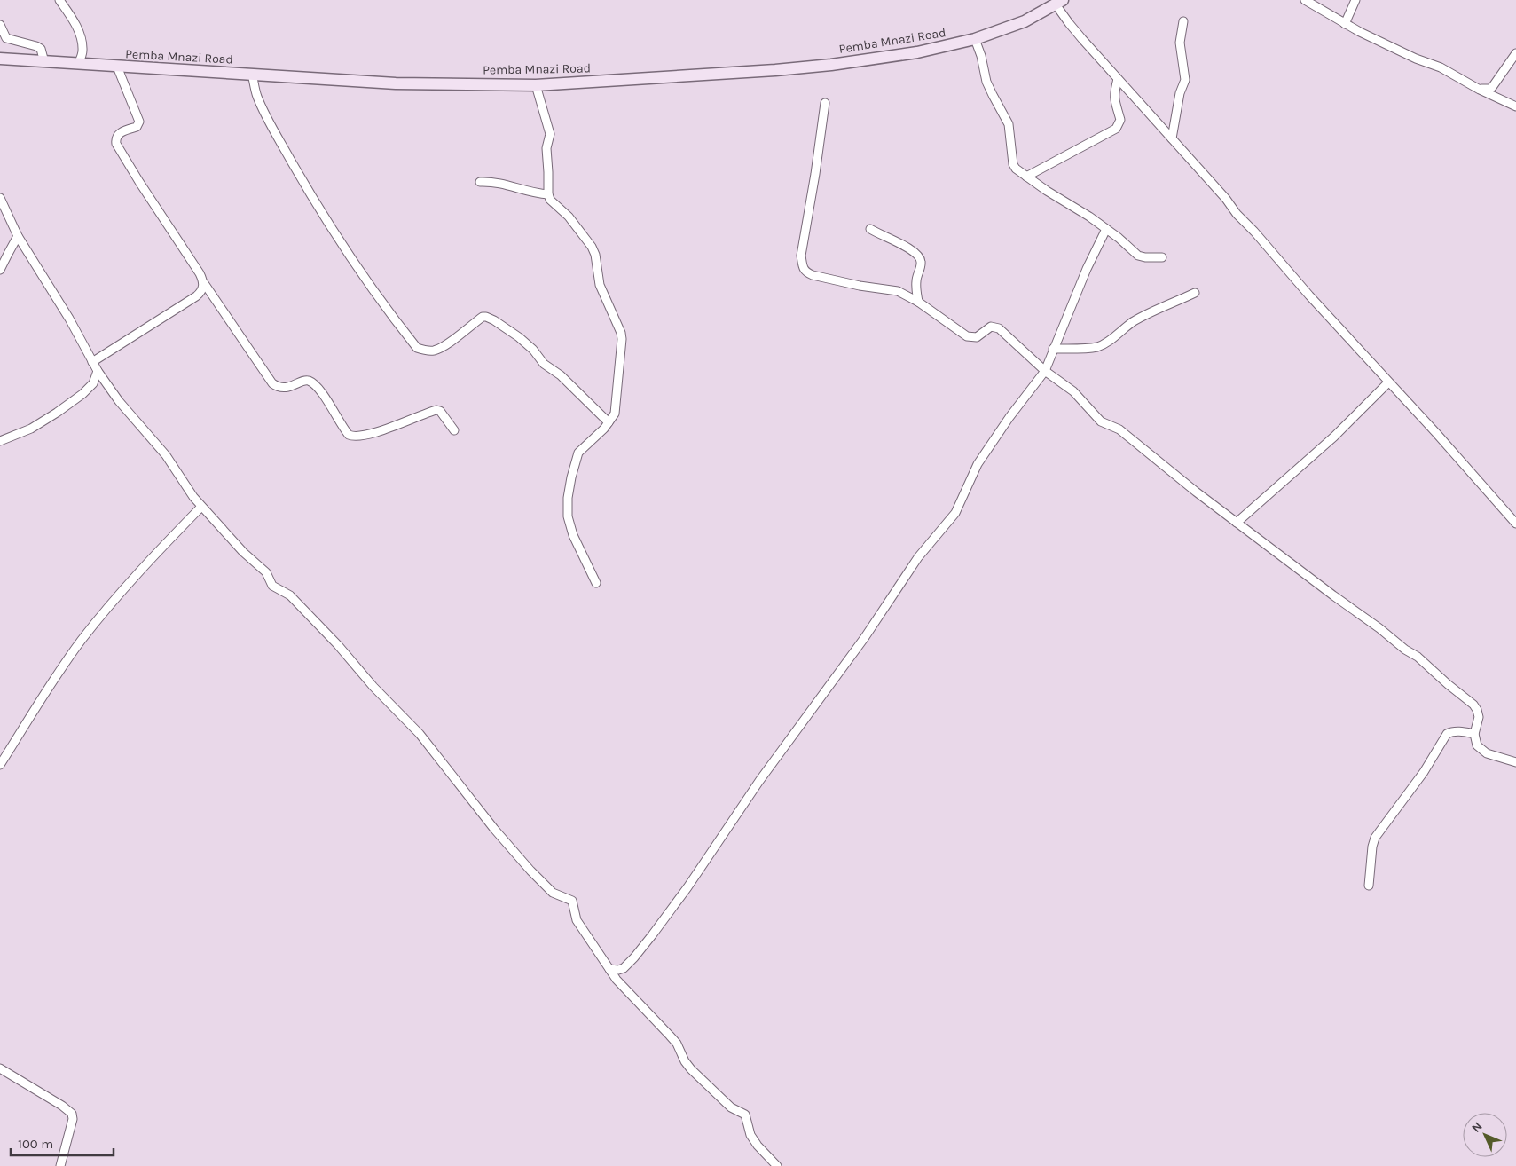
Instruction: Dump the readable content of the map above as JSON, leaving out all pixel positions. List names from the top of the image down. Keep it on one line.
{"streets":{"main road":["Pemba Mnazi Road"]},"scale_bar":"100 m","north":"top left"}
